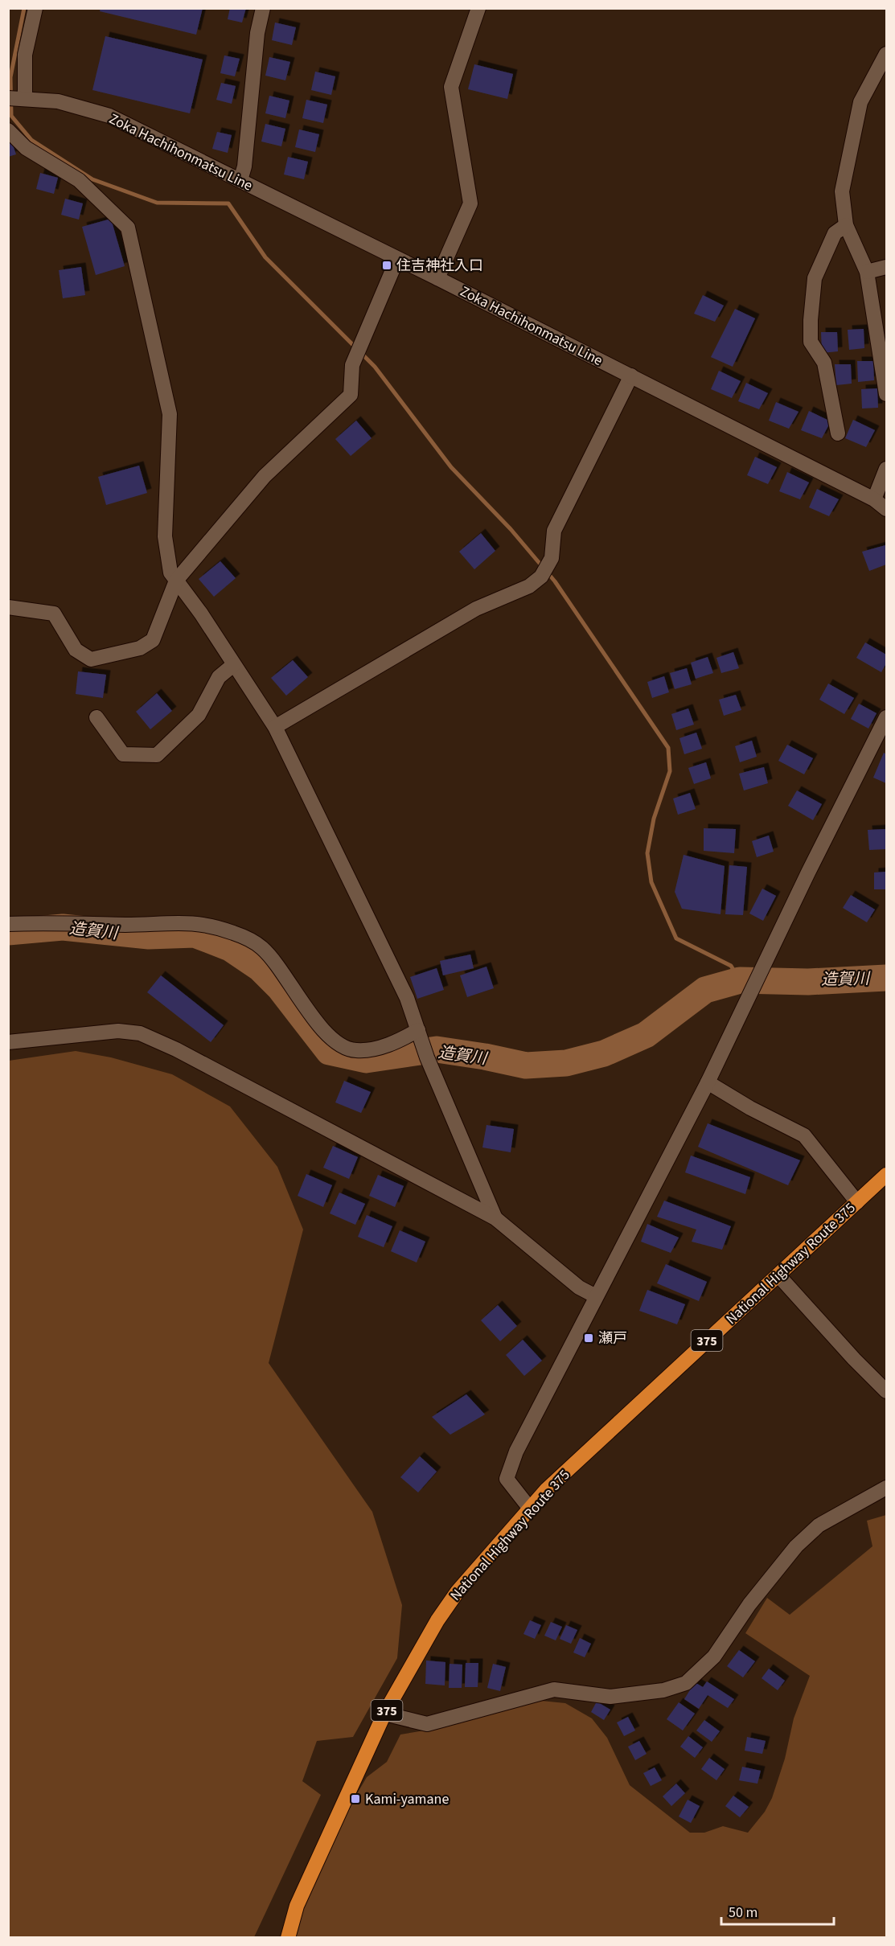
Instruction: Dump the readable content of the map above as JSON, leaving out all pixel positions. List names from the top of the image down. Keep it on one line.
{"streets":{"highway":["National Highway Route 375","375"],"street":["Zoka Hachihonmatsu Line"]},"water":["造賀川"],"places":{"transit":["住吉神社入口","瀬戸","Kami-yamane"]},"scale_bar":"50 m"}
